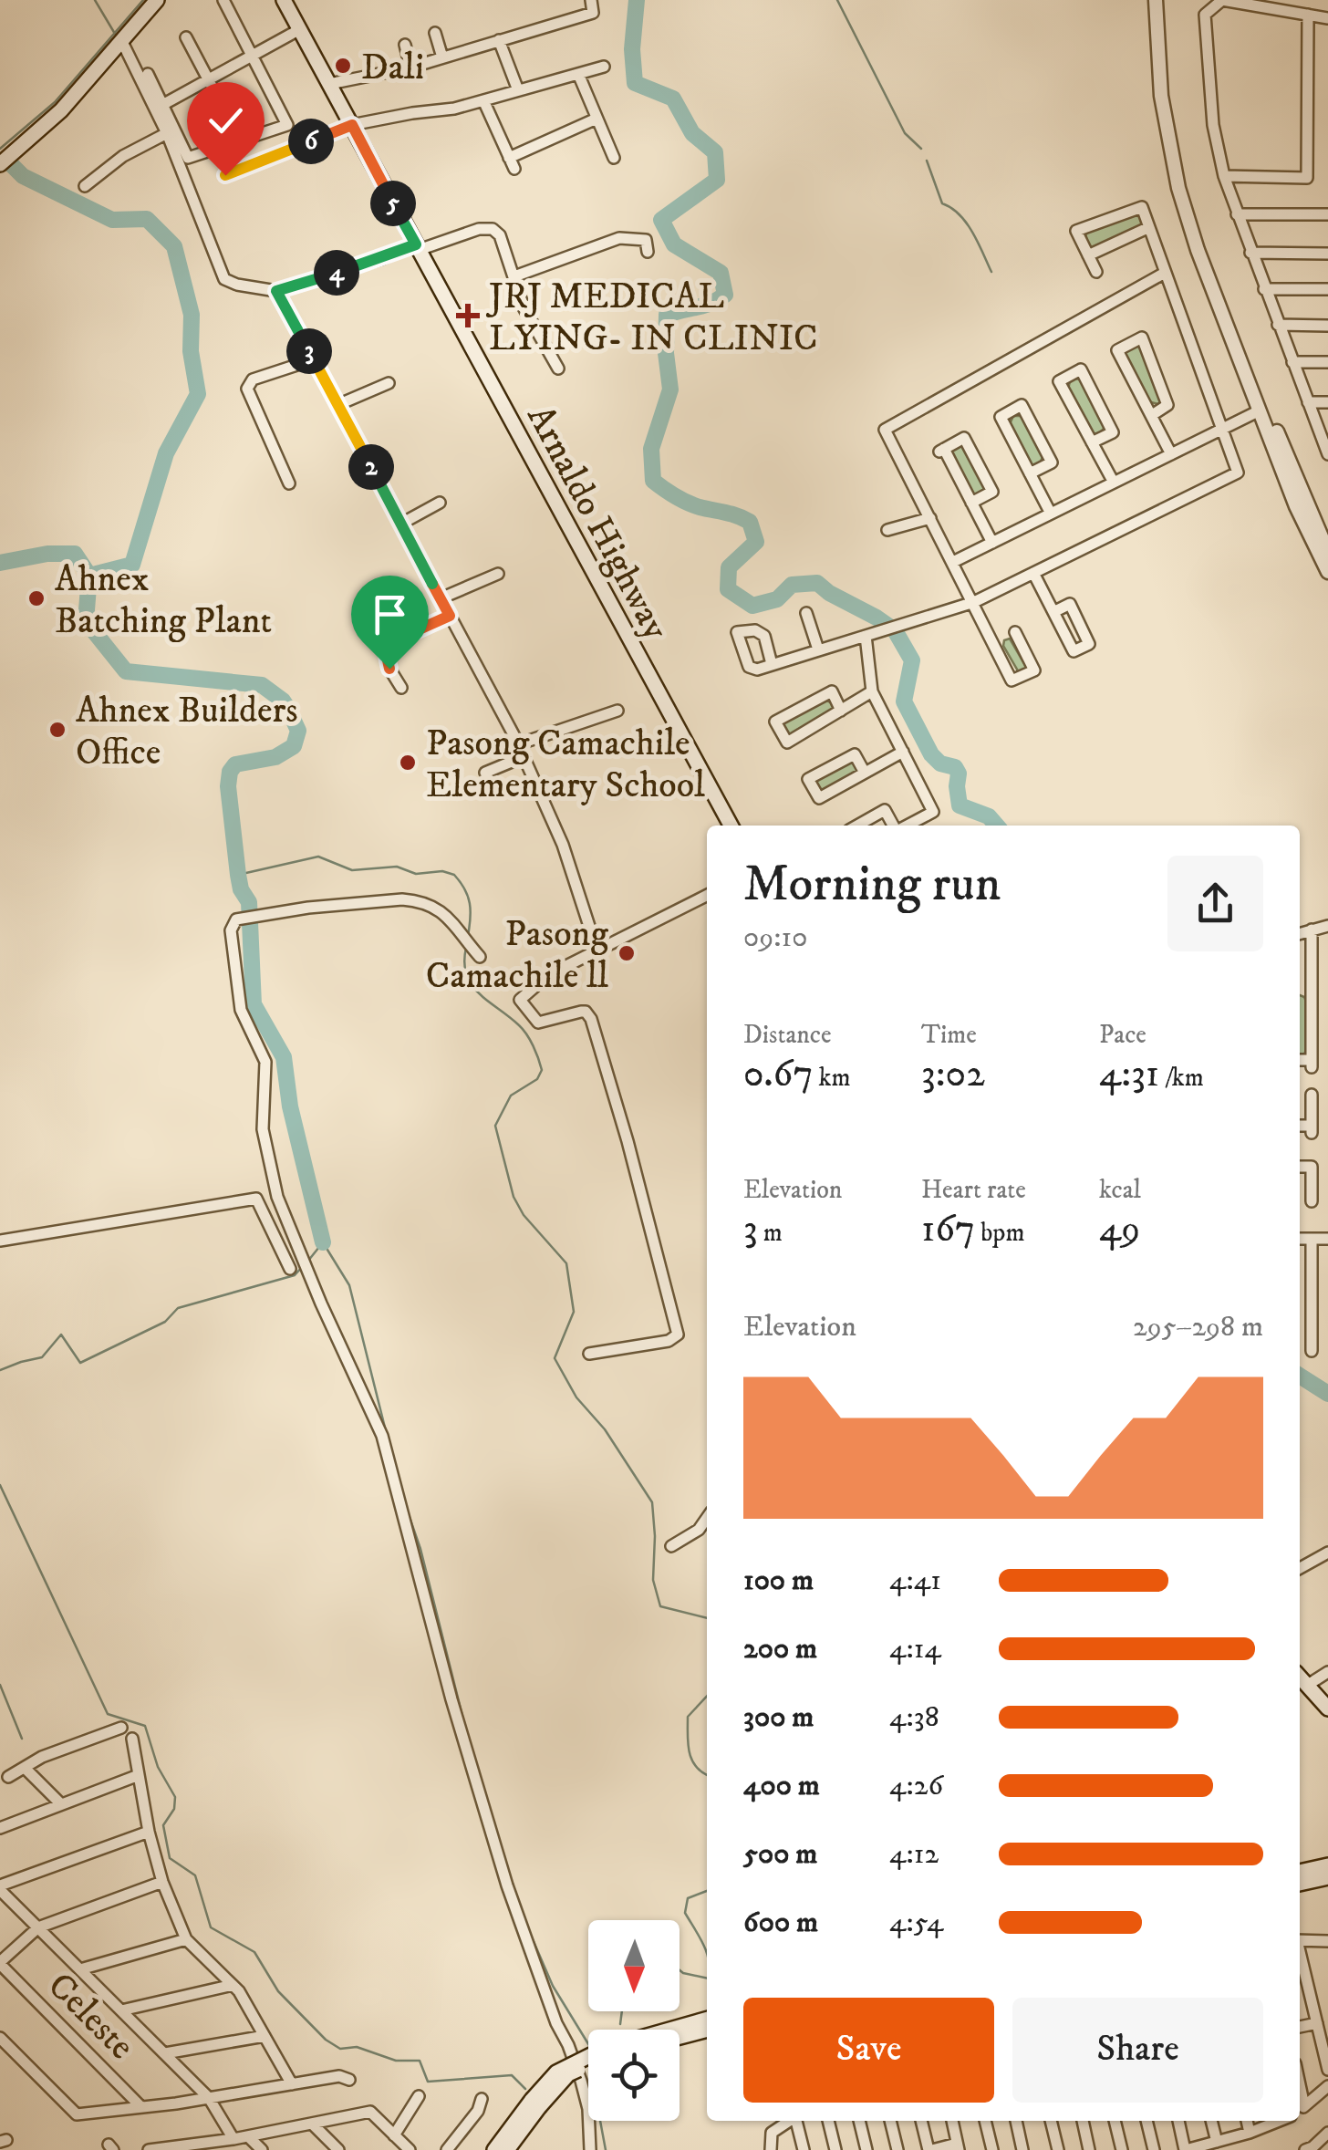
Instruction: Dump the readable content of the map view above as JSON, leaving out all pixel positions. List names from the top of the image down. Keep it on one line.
{"streets":{"main road":["Arnaldo Highway"],"street":["Celeste"]},"places":{"other":["Dali","Ahnex Batching Plant","Ahnex Builders Office","Pasong Camachile Elementary School","Pasong Camachile ll"],"health":["JRJ MEDICAL LYING- IN CLINIC"]},"north":"bottom","page":{"pins":["6","5","4","3","2"],"heading":["Morning run","09:10"],"stats":[["Distance","0.67 km"],["Time","3:02"],["Pace","4:31 /km"],["Elevation","3 m"],["Heart rate","167 bpm"],["kcal","49"]],"chart":["Elevation","295–298 m"],"list":[{"name":"100 m","note":"4:41"},{"name":"200 m","note":"4:14"},{"name":"300 m","note":"4:38"},{"name":"400 m","note":"4:26"},{"name":"500 m","note":"4:12"},{"name":"600 m","note":"4:54"}],"buttons":["Save","Share"]}}
